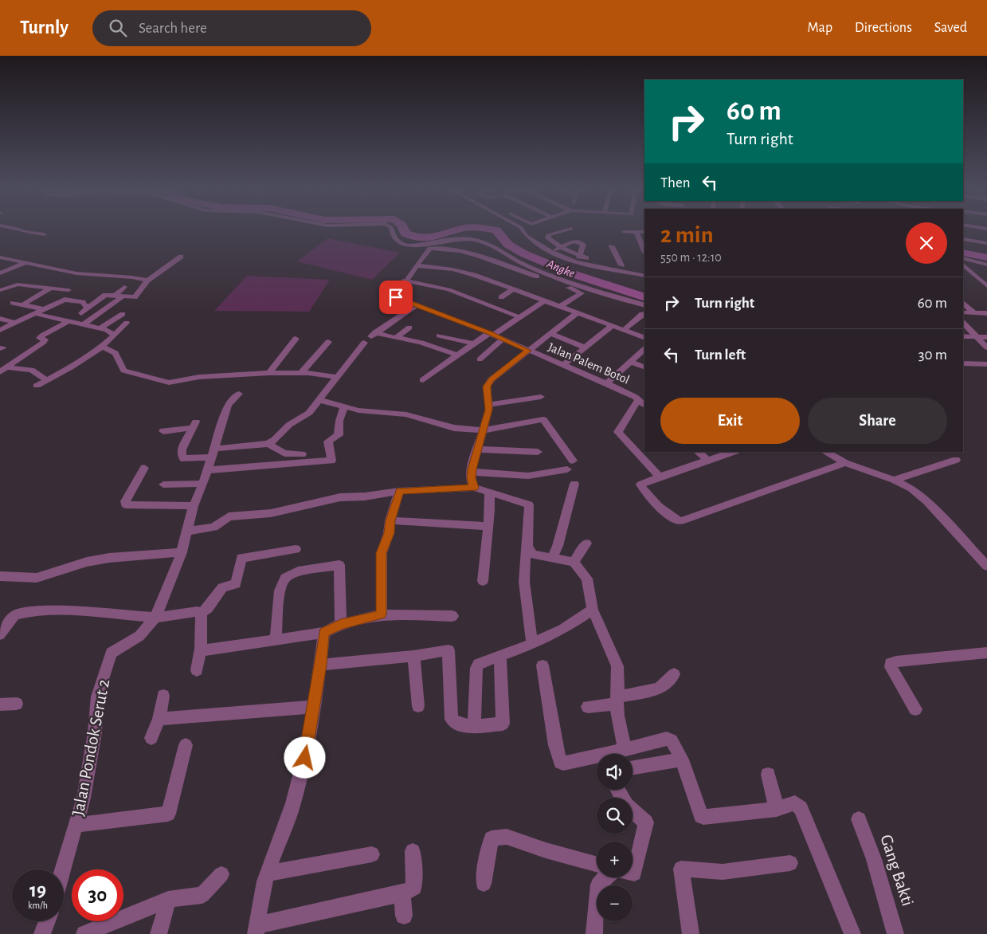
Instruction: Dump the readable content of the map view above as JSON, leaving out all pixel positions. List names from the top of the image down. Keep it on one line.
{"streets":{"street":["Jalan Palem Botol","Jalan Pondok Serut 2","Gang Bakti"]},"water":["Angke"],"page":{"header":"Turnly","search":"Search here","nav":["Map","Directions","Saved"],"turn":["60 m","Turn right"],"then":"Then","heading":["2 min","550 m · 12:10"],"list":[{"name":"Turn right","value":"60 m"},{"name":"Turn left","value":"30 m"}],"buttons":["Exit","Share"],"map_buttons":["+","−"],"speed":"19 km/h","limit":"30"}}
